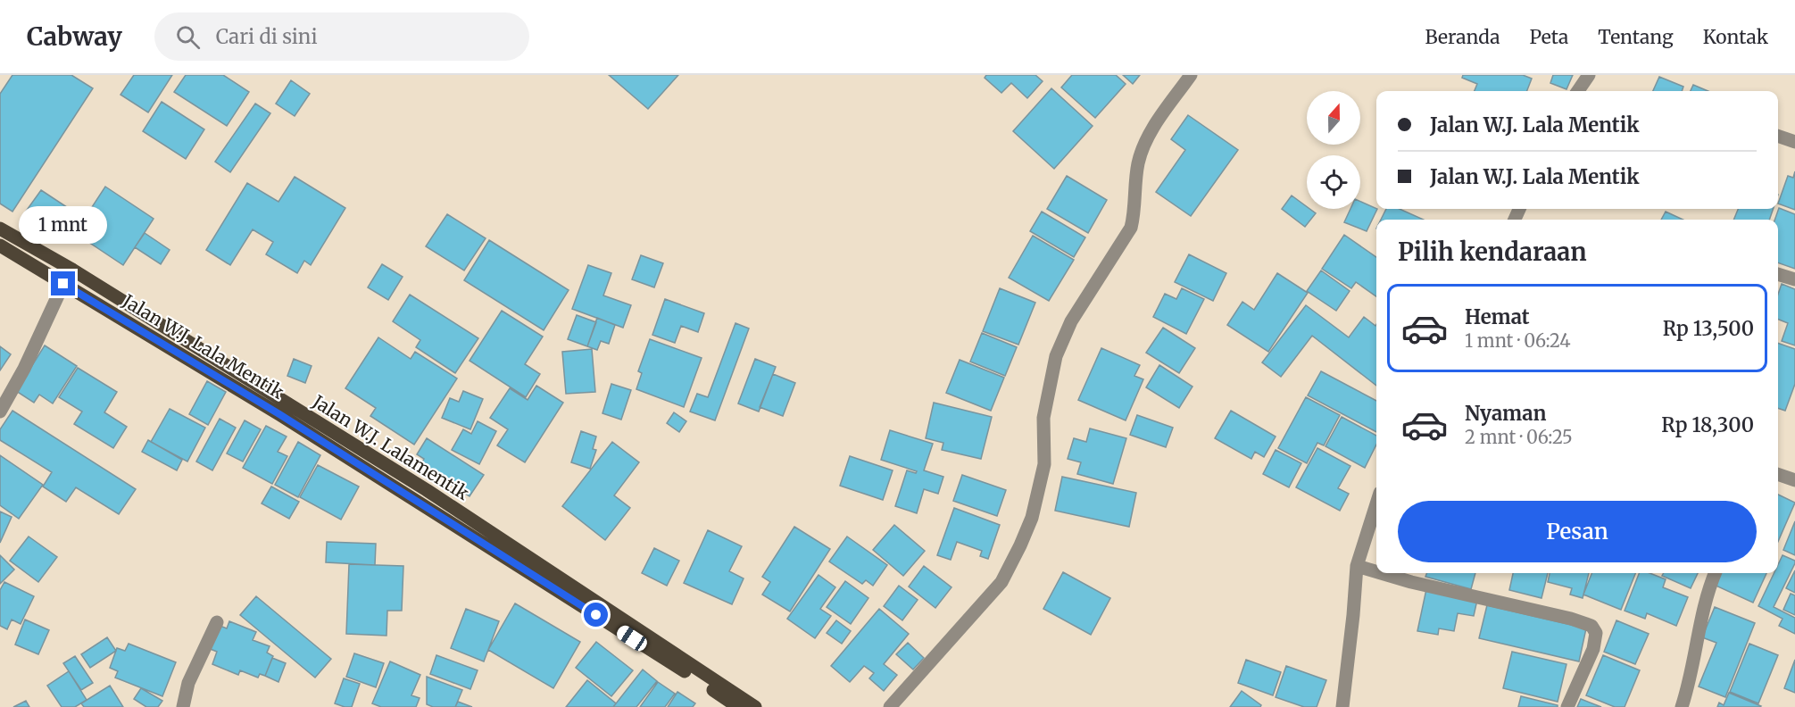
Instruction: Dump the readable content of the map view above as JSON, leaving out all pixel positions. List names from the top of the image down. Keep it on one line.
{"streets":{"main road":["Jalan W.J. Lala Mentik","Jalan W.J. Lalamentik"]},"north":"top","page":{"header":"Cabway","search":"Cari di sini","nav":["Beranda","Peta","Tentang","Kontak"],"banner":["Jalan W.J. Lala Mentik","Jalan W.J. Lala Mentik"],"bubble":"1 mnt","heading":"Pilih kendaraan","list":[{"name":"Hemat","note":"1 mnt · 06:24","value":"Rp 13,500"},{"name":"Nyaman","note":"2 mnt · 06:25","value":"Rp 18,300"}],"buttons":"Pesan"}}
